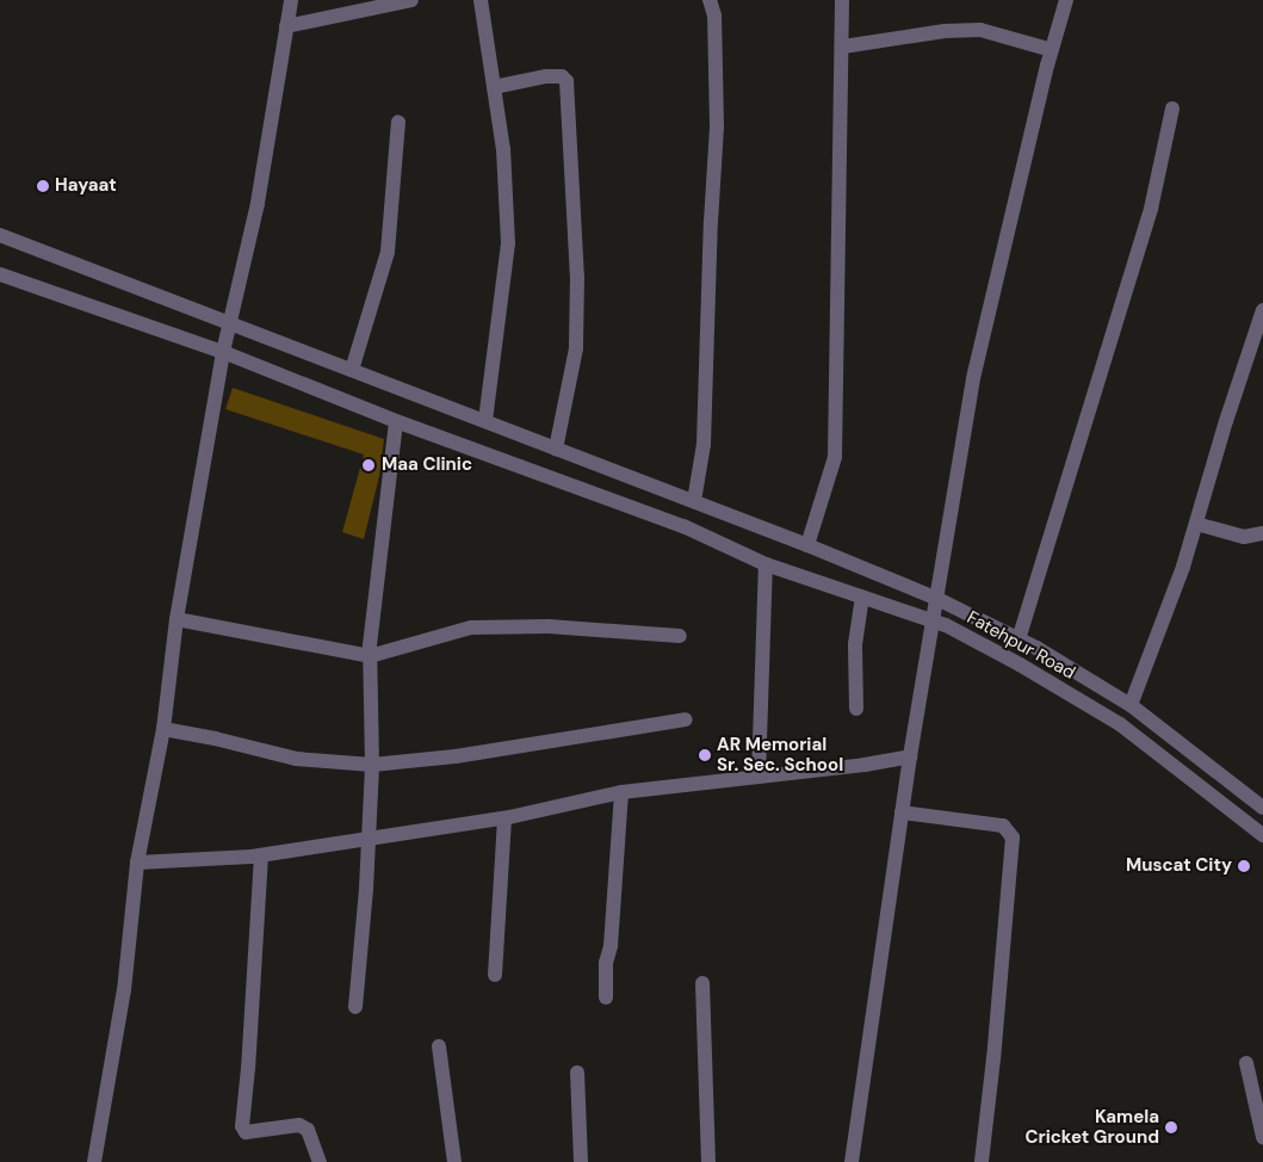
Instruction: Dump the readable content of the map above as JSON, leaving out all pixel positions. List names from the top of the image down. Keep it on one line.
{"streets":{"street":["Fatehpur Road"]},"places":["Hayaat","Maa Clinic","AR Memorial Sr. Sec. School","Muscat City","Kamela Cricket Ground"]}
